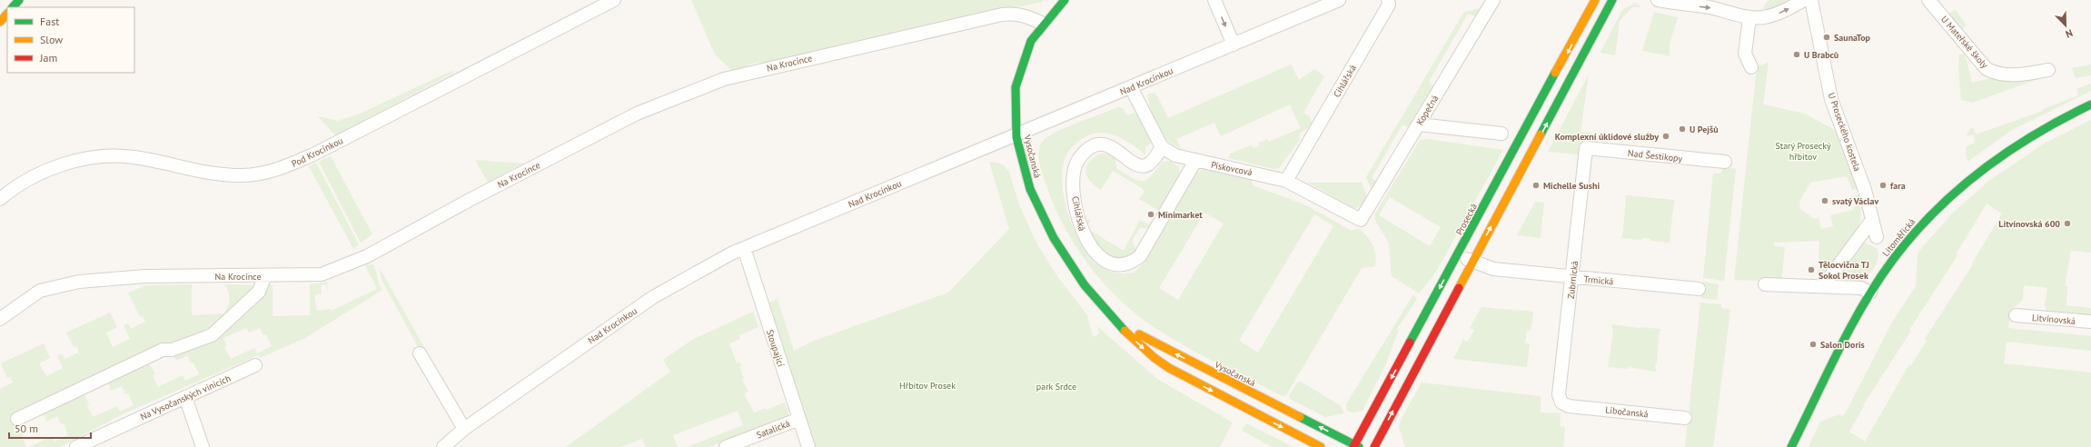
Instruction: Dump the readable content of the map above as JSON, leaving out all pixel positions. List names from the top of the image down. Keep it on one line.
{"streets":{"main road":["Vysočanská","Prosecká","Litoměřická"],"street":["U Mateřské školy","Na Krocínce","Nad Krocínkou","Cihlářská","Kopečná","U Proseckého kostela","Pod Krocínkou","Nad Šestikopy","Pískovcová","Zubrnická","Trmická","Litvínovská","Stoupající","Na Vysočanských vinicích","Libočanská","Satalická"]},"crossings":[["Na Krocínce","Vysočanská"],["Nad Krocínkou","Vysočanská"],["Nad Krocínkou","Stoupající"],["Cihlářská","Pískovcová"],["Kopečná","Pískovcová"],["Nad Šestikopy","Zubrnická"],["Vysočanská","Prosecká"],["Prosecká","Trmická"],["Zubrnická","Trmická"],["Zubrnická","Libočanská"],["Stoupající","Satalická"]],"parks":["Starý Prosecký hřbitov","Hřbitov Prosek","park Srdce"],"places":["SaunaTop","U Brabců","U Pejšů","Komplexní úklidové služby","Michelle Sushi","fara","svatý Václav","Minimarket","Litvínovská 600","Tělocvična TJ Sokol Prosek","Salon Doris"],"legend":["Fast","Slow","Jam"],"scale_bar":"50 m","north":"bottom right"}
